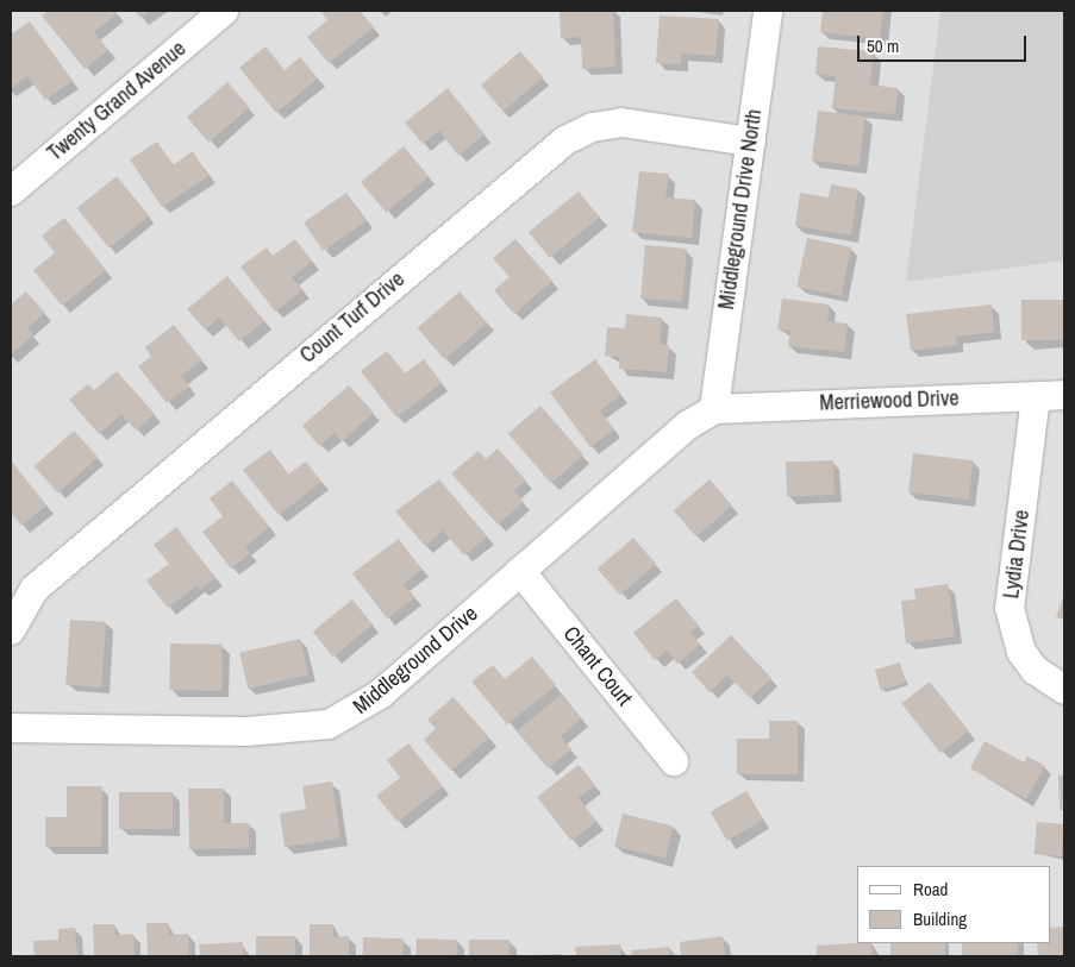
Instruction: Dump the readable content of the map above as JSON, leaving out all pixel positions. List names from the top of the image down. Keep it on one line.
{"streets":{"street":["Twenty Grand Avenue","Middleground Drive North","Count Turf Drive","Merriewood Drive","Lydia Drive","Middleground Drive","Chant Court"]},"crossings":[["Middleground Drive North","Count Turf Drive"],["Middleground Drive North","Merriewood Drive"],["Middleground Drive North","Middleground Drive"],["Merriewood Drive","Lydia Drive"],["Merriewood Drive","Middleground Drive"],["Middleground Drive","Chant Court"]],"legend":["Road","Building"],"scale_bar":"50 m"}
